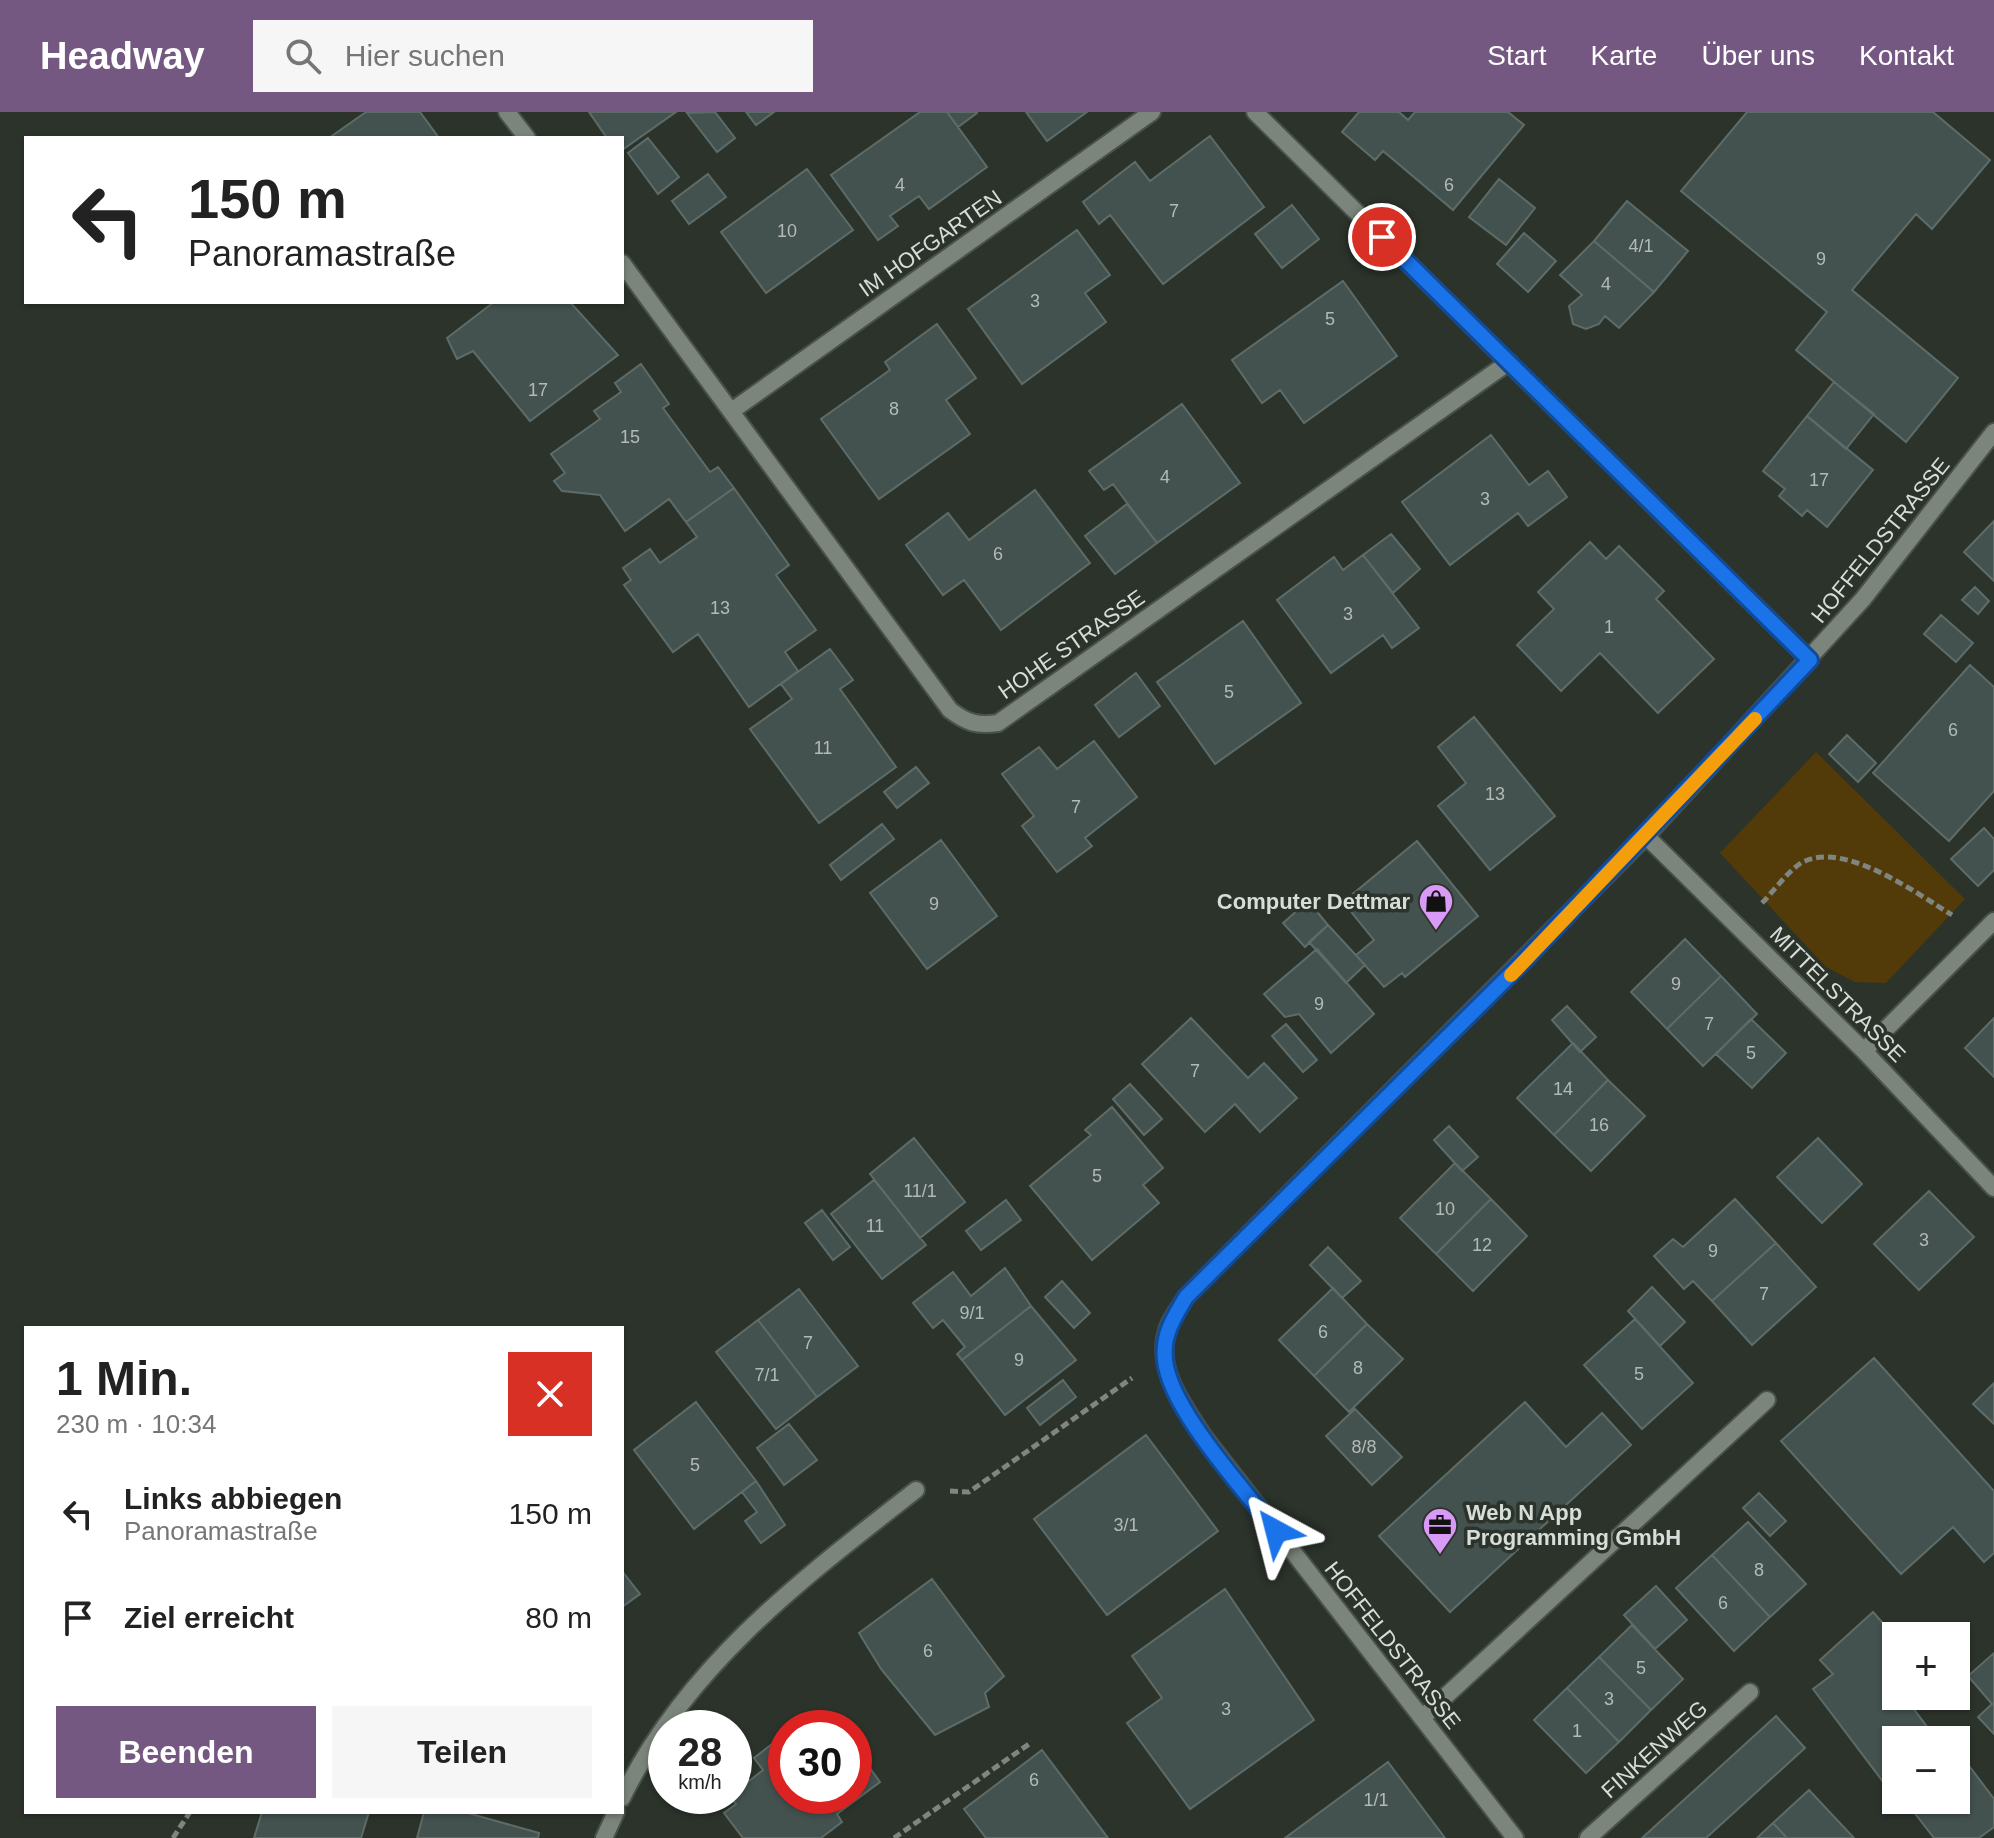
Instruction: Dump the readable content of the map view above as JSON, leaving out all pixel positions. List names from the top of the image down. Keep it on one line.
{"streets":{"street":["IM HOFGARTEN","HOFFELDSTRASSE","HOHE STRASSE","MITTELSTRASSE","FINKENWEG"]},"crossings":[["IM HOFGARTEN","HOHE STRASSE"],["HOFFELDSTRASSE","MITTELSTRASSE"]],"places":{"shop":["Computer Dettmar"],"office":["Web N App Programming GmbH"]},"house_numbers":["4","6","7","10","4/1","9","4","3","5","17","8","15","4","17","3","6","13","3","1","5","6","11","13","7","9","9","9","7","5","7","14","16","5","11/1","10","11","3","12","9","7","9/1","6","7","9","8","5","7/1","8/8","5","3/1","8","6","6","5","3","3","1","6","1/1"],"page":{"header":"Headway","search":"Hier suchen","nav":["Start","Karte","Über uns","Kontakt"],"turn":["150 m","Panoramastraße"],"heading":["1 Min.","230 m · 10:34"],"list":[{"name":"Links abbiegen","note":"Panoramastraße","value":"150 m"},{"name":"Ziel erreicht","value":"80 m"}],"map_buttons":["+","−"],"buttons":["Beenden","Teilen"],"speed":"28 km/h","limit":"30"}}
